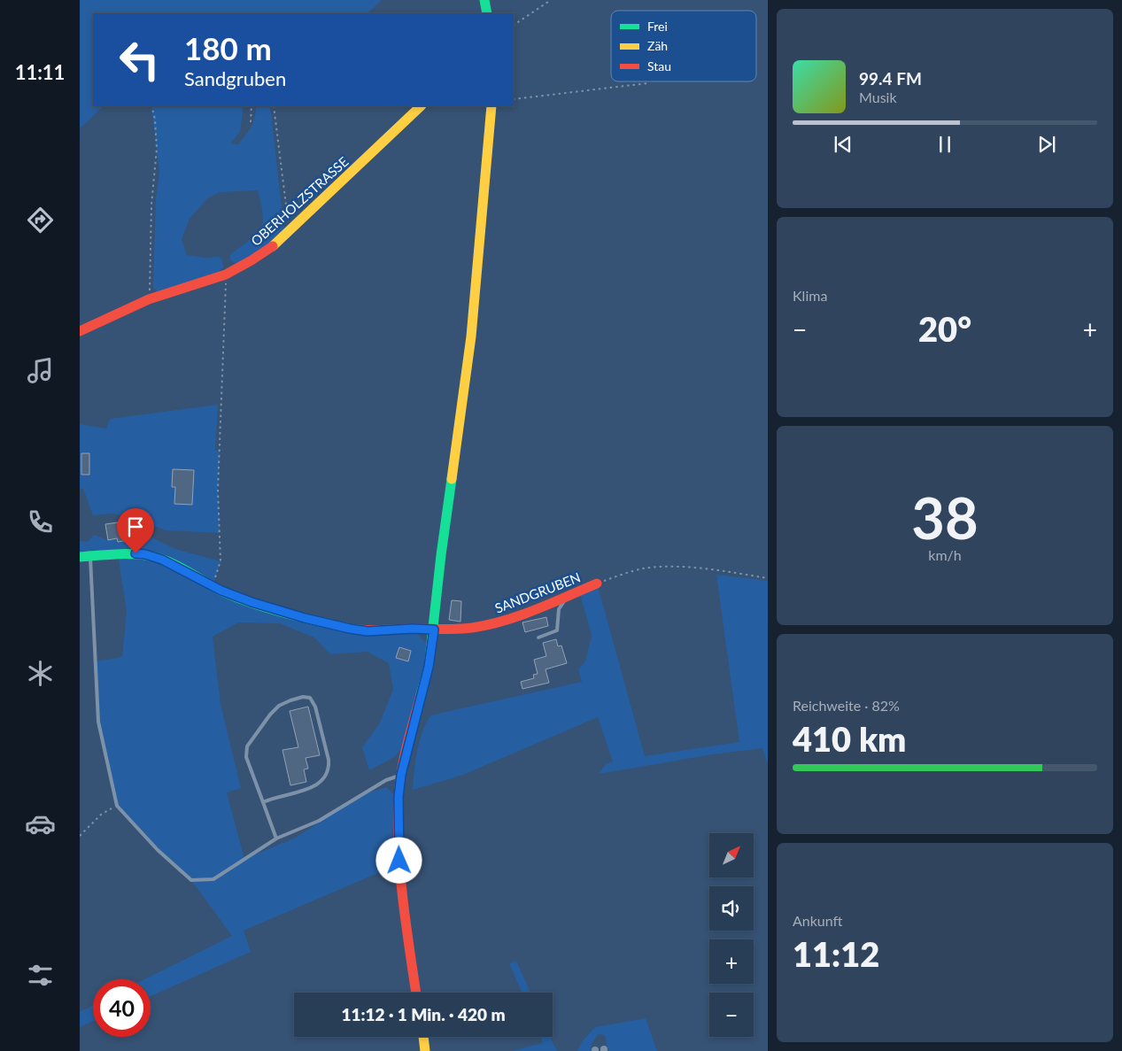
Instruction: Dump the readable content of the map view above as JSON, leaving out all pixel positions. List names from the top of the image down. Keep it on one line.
{"streets":{"street":["OBERHOLZSTRASSE","SANDGRUBEN"]},"legend":["Frei","Zäh","Stau"],"north":"top right","page":{"tabs":"11:11","turn":["180 m","Sandgruben"],"song":["99.4 FM","Musik"],"tile":["Klima",["38","km/h"],["Reichweite · 82%","410 km"],["Ankunft","11:12"]],"heat":["−","20°","+"],"map_buttons":["+","−"],"limit":"40","trip":"11:12 · 1 Min. · 420 m"}}
